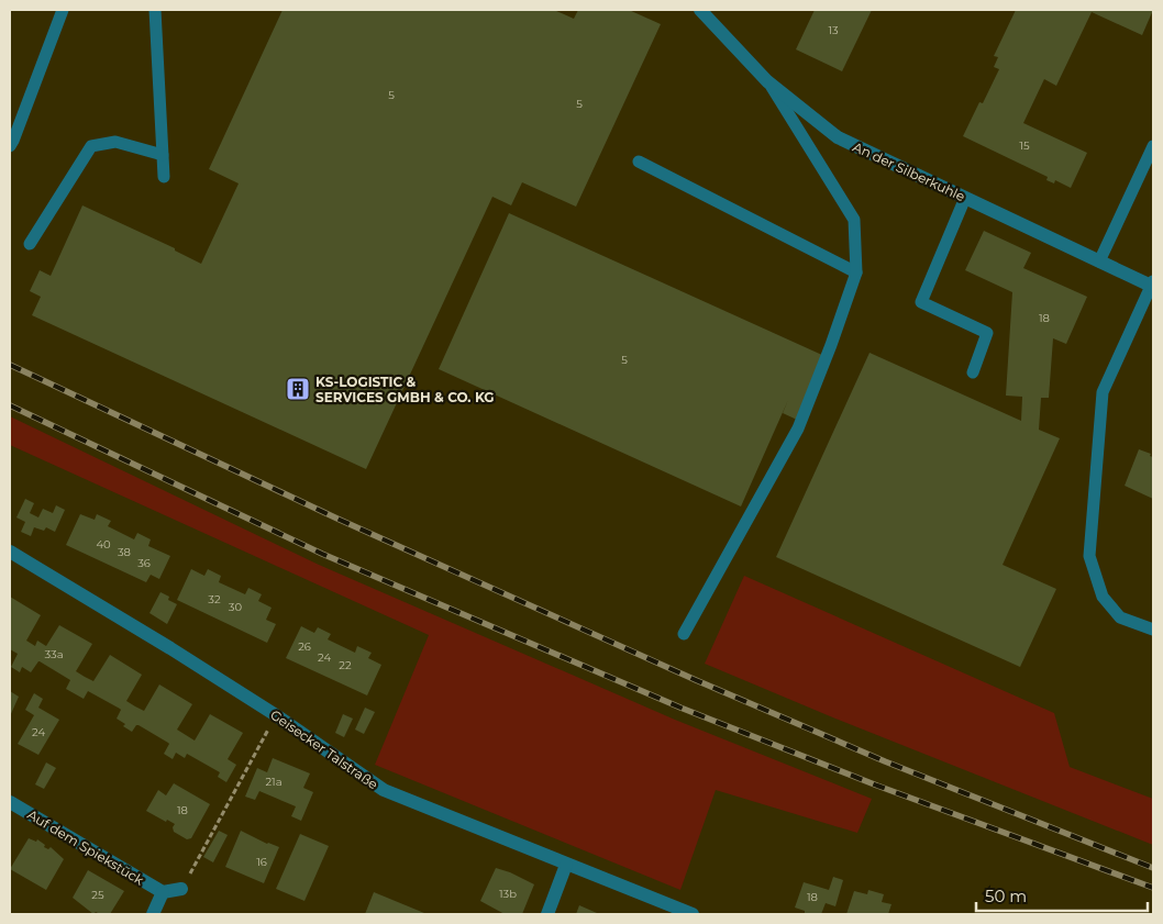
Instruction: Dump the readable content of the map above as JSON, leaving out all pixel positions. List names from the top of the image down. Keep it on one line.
{"streets":{"street":["An der Silberkuhle","Geisecker Talstraße","Auf dem Spiekstück"]},"places":{"building":["KS-LOGISTIC & SERVICES GMBH & CO. KG"]},"house_numbers":["13","5","5","15","18","5","40","38","36","32","30","26","33a","24","22","24","21a","18","16","13b","25","18"],"scale_bar":"50 m"}
